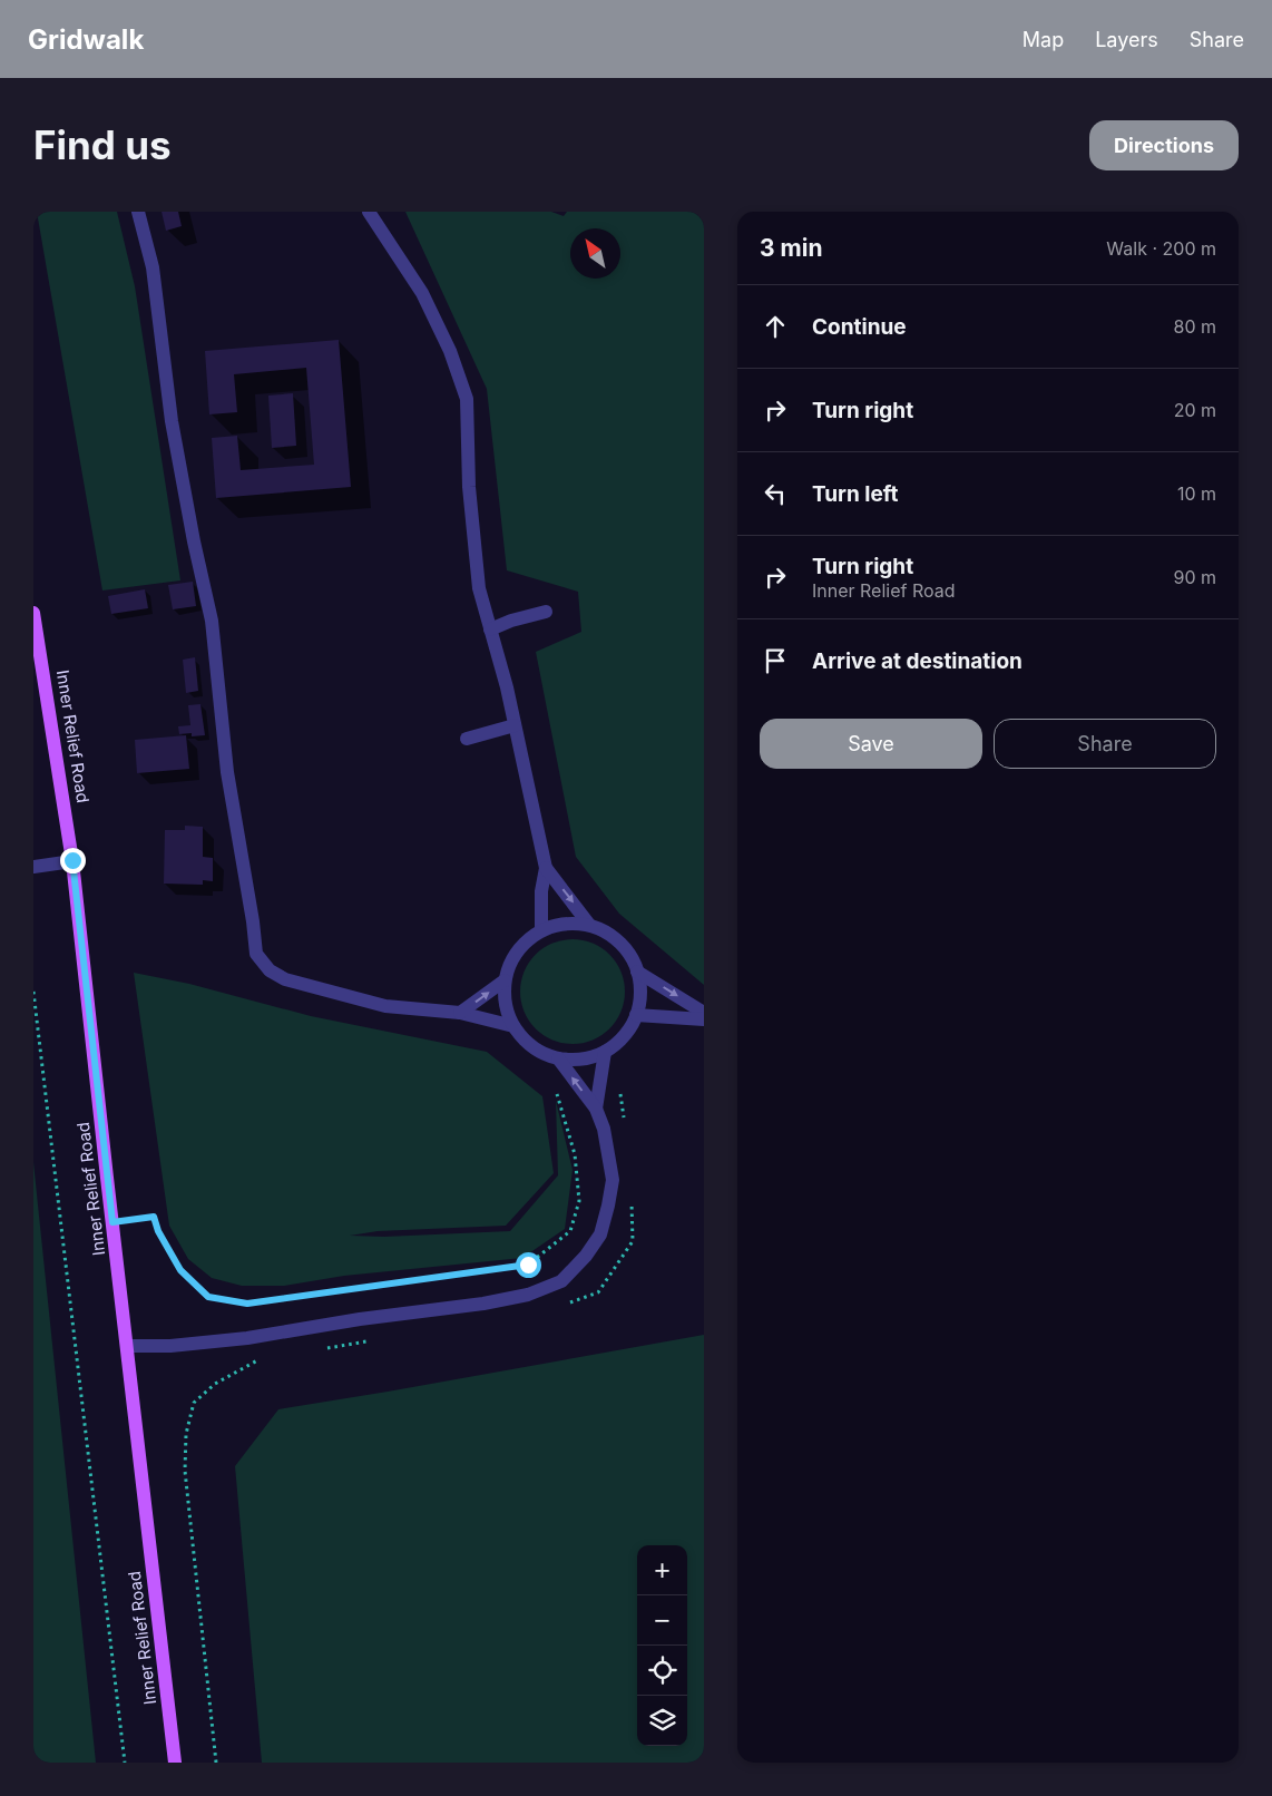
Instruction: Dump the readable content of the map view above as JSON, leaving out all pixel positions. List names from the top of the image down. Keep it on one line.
{"streets":{"main road":["Inner Relief Road"]},"north":"top left","page":{"header":"Gridwalk","nav":["Map","Layers","Share"],"buttons":["Directions",["Save","Share"]],"title":"Find us","heading":["3 min","Walk · 200 m"],"list":[["Continue","80 m"],["Turn right","20 m"],["Turn left","10 m"],["Turn right","Inner Relief Road","90 m"],"Arrive at destination"],"map_buttons":["+","−"]}}
